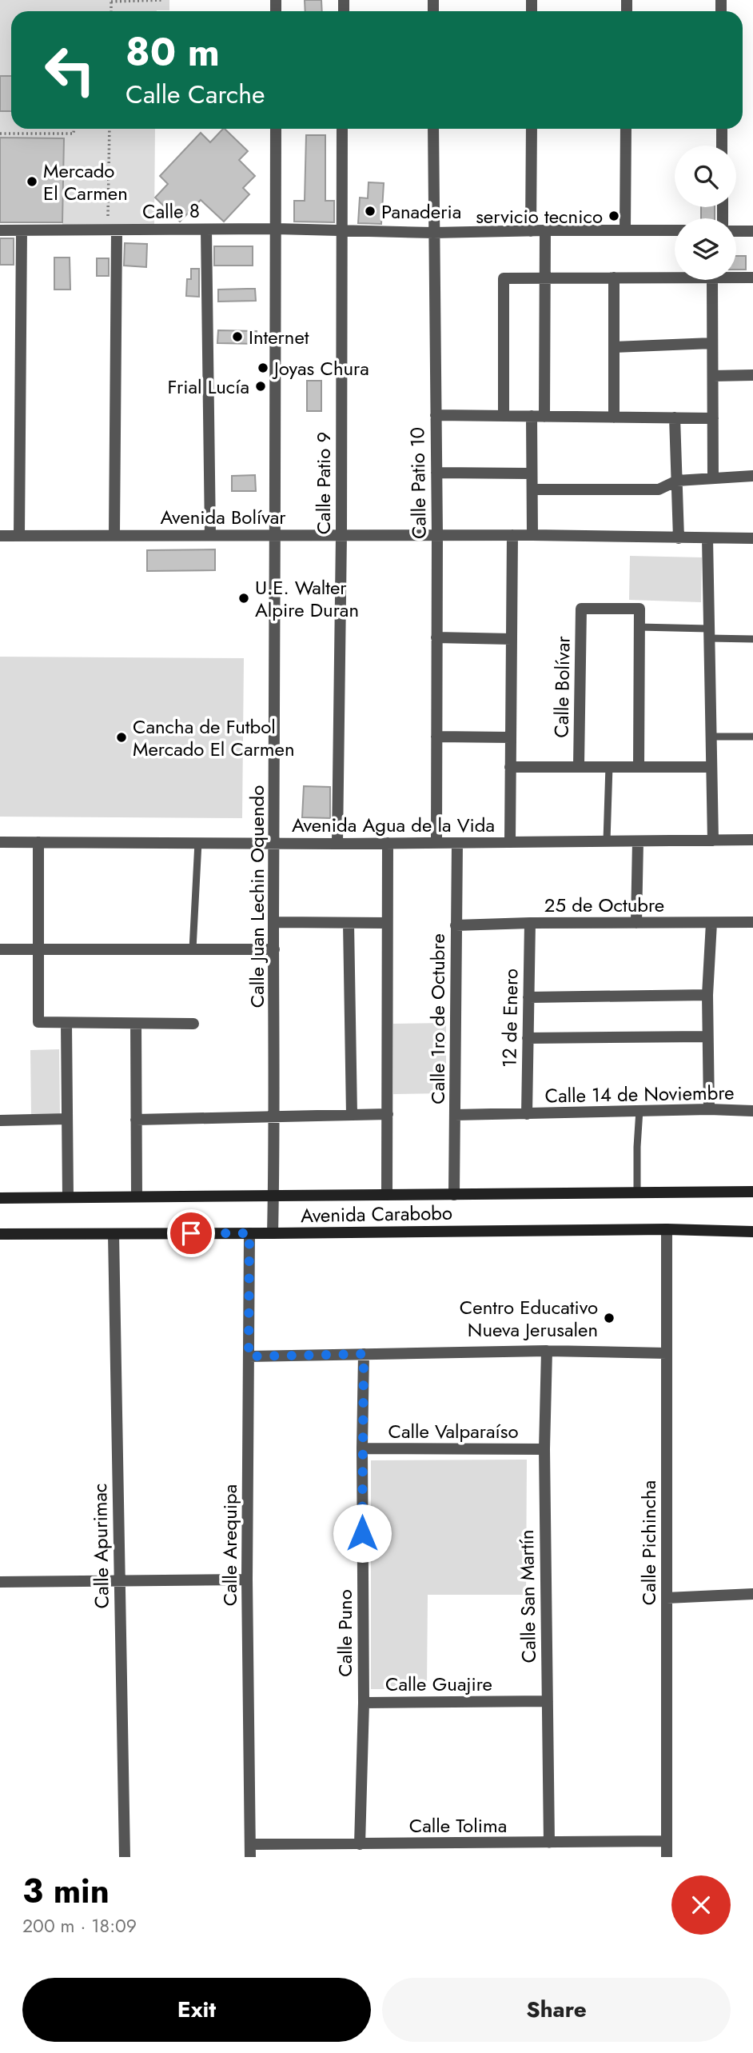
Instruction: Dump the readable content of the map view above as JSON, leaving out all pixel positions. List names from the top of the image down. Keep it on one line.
{"streets":{"street":["Calle 8","Calle Patio 9","Calle Patio 10","Avenida Bolívar","Calle Bolívar","Avenida Agua de la Vida","Calle Juan Lechin Oquendo","25 de Octubre","12 de Enero","Calle 1ro de Octubre","Calle 14 de Noviembre","Avenida Carabobo","Calle Valparaíso","Calle Pichincha","Calle Arequipa","Calle Apurimac","Calle San Martín","Calle Puno","Calle Guajire","Calle Tolima"]},"crossings":[["Calle 8","Calle Patio 9"],["Calle 8","Calle Patio 10"],["Calle 8","Calle Juan Lechin Oquendo"],["Calle Patio 9","Avenida Bolívar"],["Calle Patio 9","Avenida Agua de la Vida"],["Calle Patio 10","Avenida Bolívar"],["Calle Patio 10","Avenida Agua de la Vida"],["Avenida Bolívar","Calle Juan Lechin Oquendo"],["Avenida Agua de la Vida","Calle Juan Lechin Oquendo"],["Avenida Agua de la Vida","Calle 1ro de Octubre"],["Calle Juan Lechin Oquendo","Avenida Carabobo"],["25 de Octubre","12 de Enero"],["25 de Octubre","Calle 1ro de Octubre"],["12 de Enero","Calle 14 de Noviembre"],["Calle 1ro de Octubre","Calle 14 de Noviembre"],["Calle 1ro de Octubre","Avenida Carabobo"],["Avenida Carabobo","Calle Pichincha"],["Avenida Carabobo","Calle Arequipa"],["Avenida Carabobo","Calle Apurimac"],["Calle Valparaíso","Calle San Martín"],["Calle Valparaíso","Calle Puno"],["Calle Pichincha","Calle Tolima"],["Calle Arequipa","Calle Tolima"],["Calle San Martín","Calle Guajire"],["Calle San Martín","Calle Tolima"],["Calle Puno","Calle Guajire"],["Calle Puno","Calle Tolima"]],"places":["Mercado El Carmen","Panaderia","servicio tecnico","Internet","Joyas Chura","Frial Lucía","U.E. Walter Alpire Duran","Cancha de Futbol Mercado El Carmen","Centro Educativo Nueva Jerusalen"],"page":{"turn":["80 m","Calle Carche"],"heading":["3 min","200 m · 18:09"],"buttons":["Exit","Share"]}}
